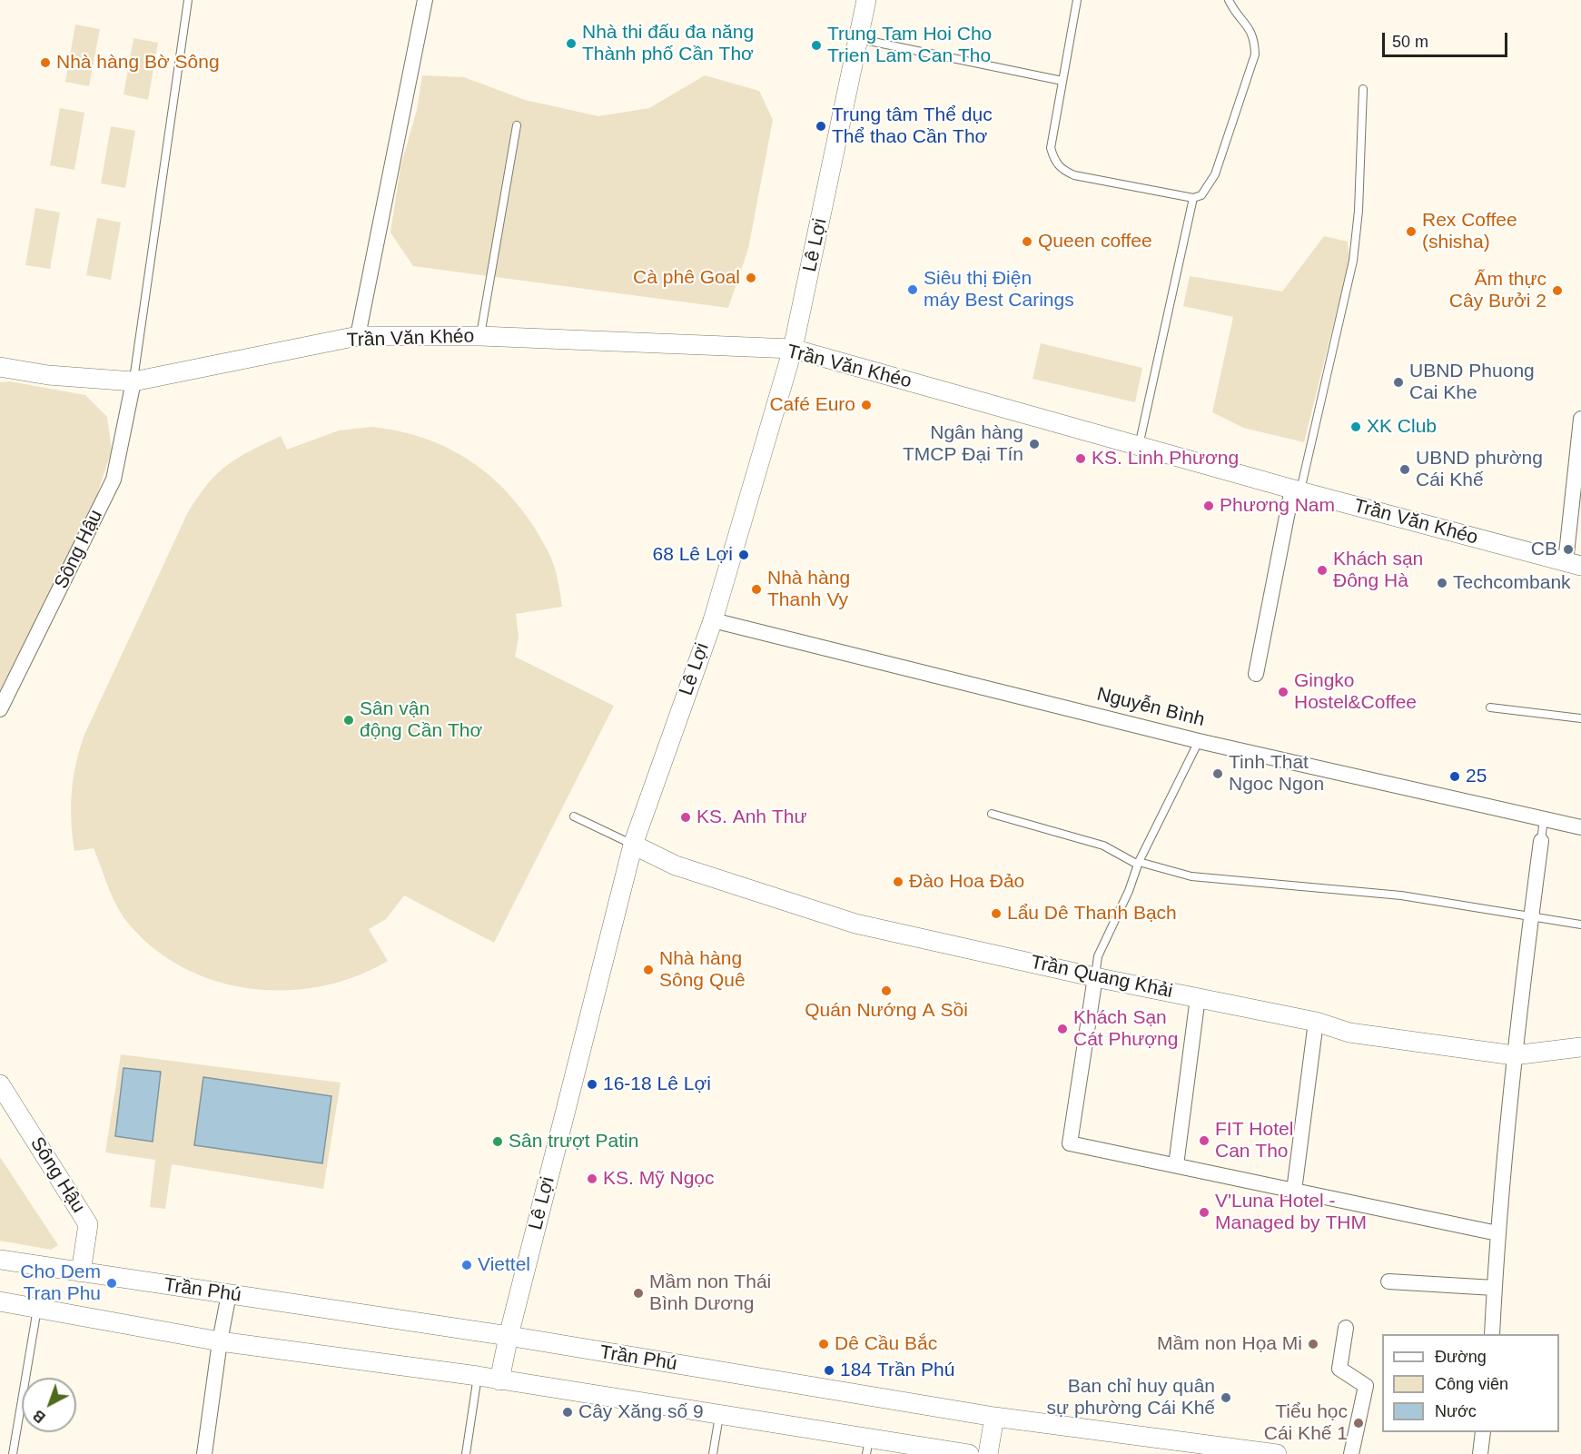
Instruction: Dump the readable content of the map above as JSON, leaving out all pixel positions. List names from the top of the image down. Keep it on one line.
{"streets":{"street":["Lê Lợi","Trần Văn Khéo","Sông Hậu","Nguyễn Bình","Trần Quang Khải","Trần Phú"]},"crossings":[["Lê Lợi","Trần Văn Khéo"],["Lê Lợi","Nguyễn Bình"],["Lê Lợi","Trần Quang Khải"],["Lê Lợi","Trần Phú"],["Trần Văn Khéo","Sông Hậu"],["Sông Hậu","Trần Phú"]],"places":["Nhà thi đấu đa năng Thành phố Cần Thơ","Trung Tam Hoi Cho Trien Lam Can Tho","Nhà hàng Bờ Sông","Trung tâm Thể dục Thể thao Cần Thơ","Rex Coffee (shisha)","Queen coffee","Cà phê Goal","Siêu thị Điện máy Best Carings","Ẩm thực Cây Bưởi 2","UBND Phuong Cai Khe","Café Euro","XK Club","Ngân hàng TMCP Đại Tín","KS. Linh Phương","UBND phường Cái Khế","Phương Nam","CB","68 Lê Lợi","Khách sạn Đông Hà","Techcombank","Nhà hàng Thanh Vy","Gingko Hostel&Coffee","Sân vận động Cần Thơ","Tinh That Ngoc Ngon","25","KS. Anh Thư","Đào Hoa Đảo","Lẩu Dê Thanh Bạch","Nhà hàng Sông Quê","Quán Nướng A Sồi","Khách Sạn Cát Phượng","16-18 Lê Lợi","FIT Hotel Can Tho","Sân trượt Patin","KS. Mỹ Ngọc","V'Luna Hotel - Managed by THM","Viettel","Cho Dem Tran Phu","Mầm non Thái Bình Dương","Dê Cầu Bắc","Mầm non Họa Mi","184 Trần Phú","Ban chỉ huy quân sự phường Cái Khế","Cây Xăng số 9","Tiểu học Cái Khế 1"],"legend":["Đường","Công viên","Nước"],"scale_bar":"50 m","north":"bottom left"}
